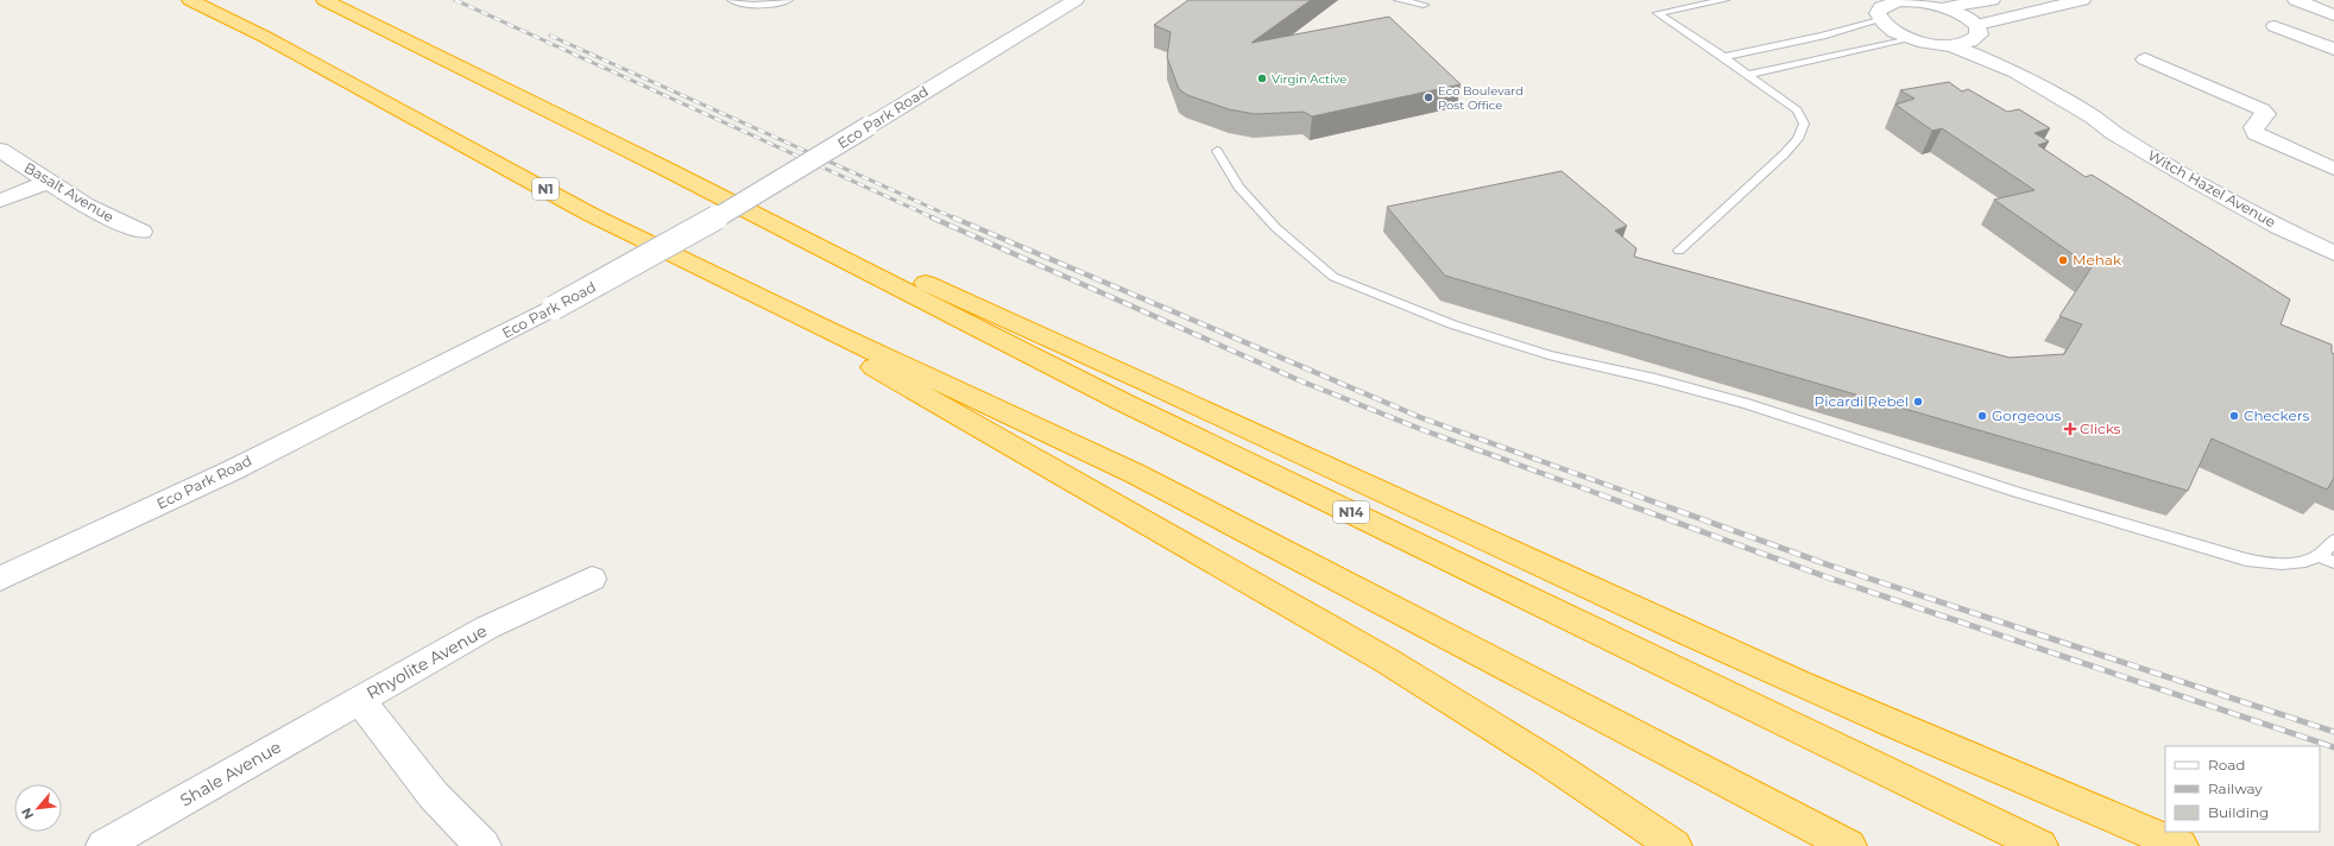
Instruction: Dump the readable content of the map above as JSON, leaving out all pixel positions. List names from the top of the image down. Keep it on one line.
{"streets":{"highway":["N1","N14"],"street":["Eco Park Road","Witch Hazel Avenue","Basalt Avenue","Rhyolite Avenue","Shale Avenue"]},"crossings":[["Rhyolite Avenue","Shale Avenue"]],"places":{"other":["Virgin Active","Eco Boulevard Post Office","Mehak","Picardi Rebel","Gorgeous","Checkers"],"health":["Clicks"]},"legend":["Road","Railway","Building"],"north":"bottom left"}
